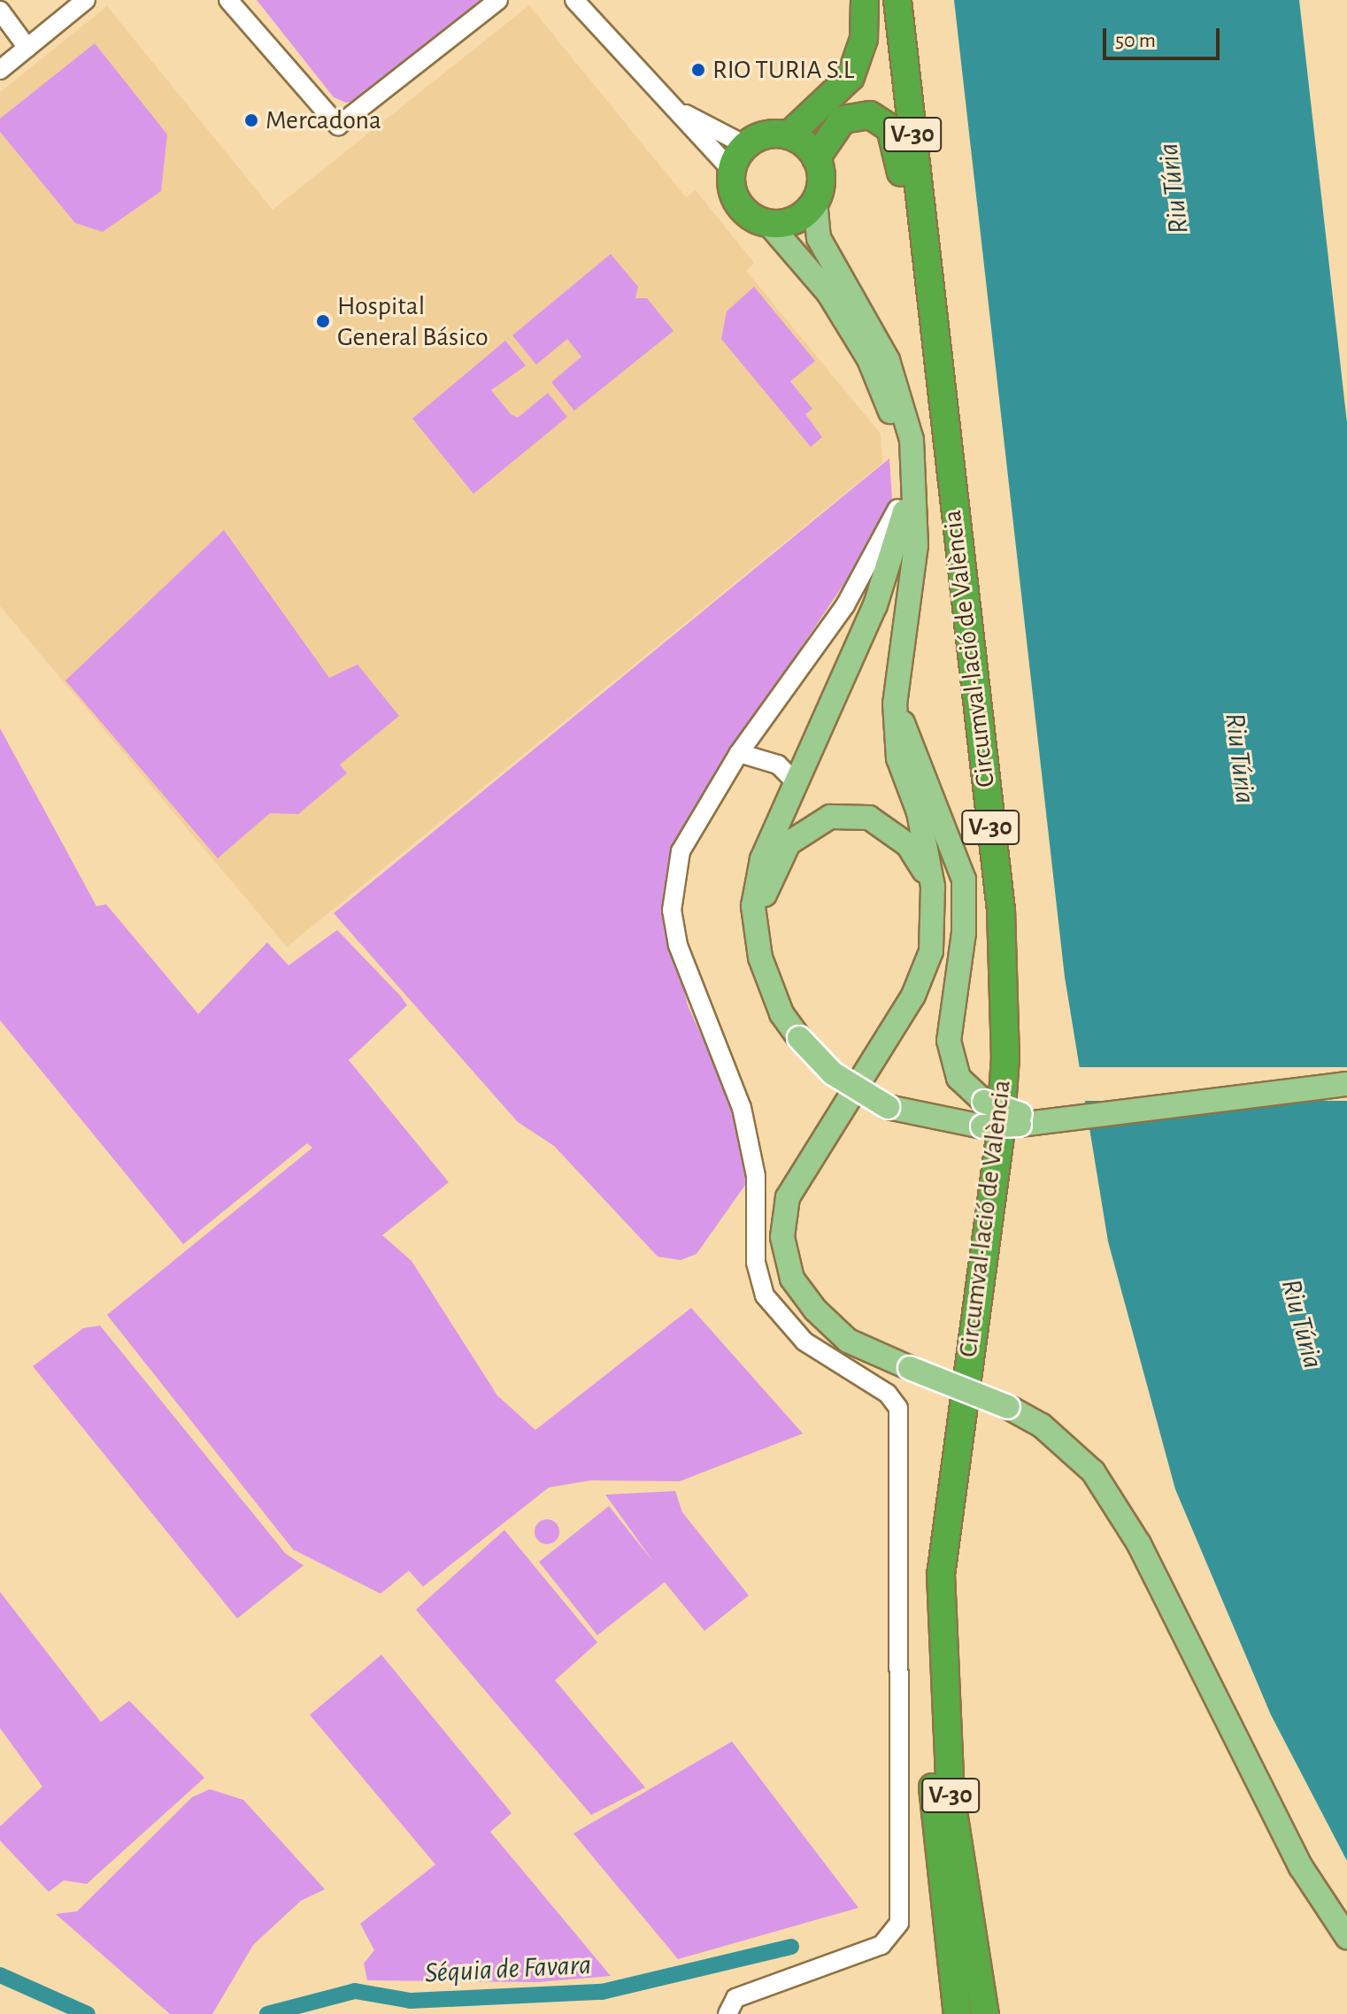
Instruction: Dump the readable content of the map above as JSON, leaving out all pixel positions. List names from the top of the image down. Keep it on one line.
{"streets":{"highway":["V-30","Circumval·lació de València"]},"water":["Riu Túria","Séquia de Favara"],"places":["RIO TURIA S.L","Mercadona","Hospital General Básico"],"scale_bar":"50 m"}
